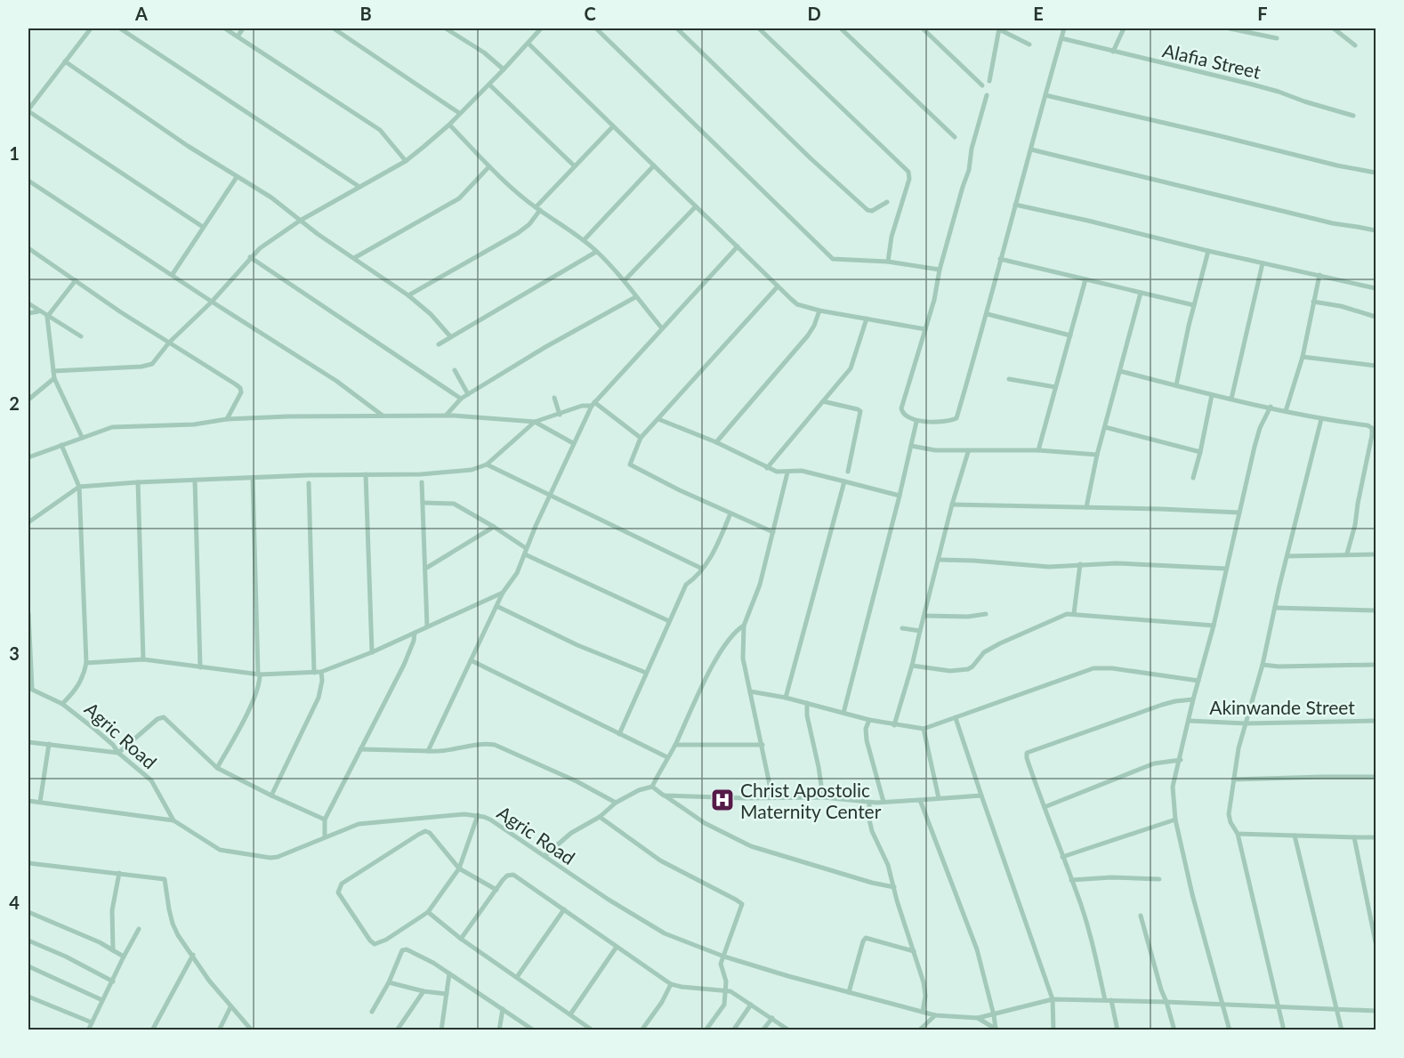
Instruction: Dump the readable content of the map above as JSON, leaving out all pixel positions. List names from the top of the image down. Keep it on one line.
{"streets":{"street":["Alafia Street","Akinwande Street","Agric Road"]},"places":{"hospital":["Christ Apostolic Maternity Center"]},"grid":{"columns":["A","B","C","D","E","F"],"rows":["1","2","3","4"]}}
